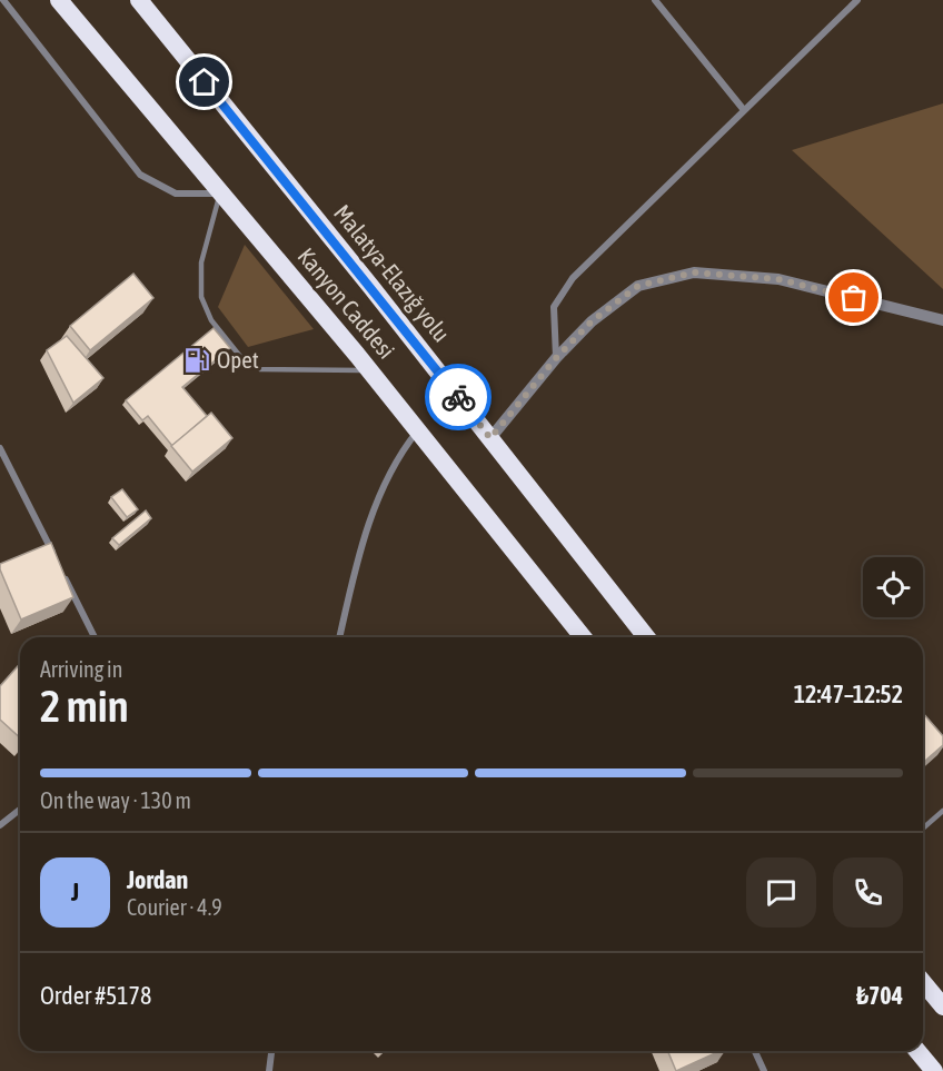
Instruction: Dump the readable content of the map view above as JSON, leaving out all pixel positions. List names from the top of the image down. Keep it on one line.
{"streets":{"highway":["Malatya-Elazığ yolu","Kanyon Caddesi"]},"places":{"fuel station":["Opet"]},"page":{"heading":["2 min","Arriving in","12:47–12:52"],"panel":["Jordan","Courier · 4.9","Order #5178","₺704"],"bar":"On the way · 130 m","round":"J"}}
